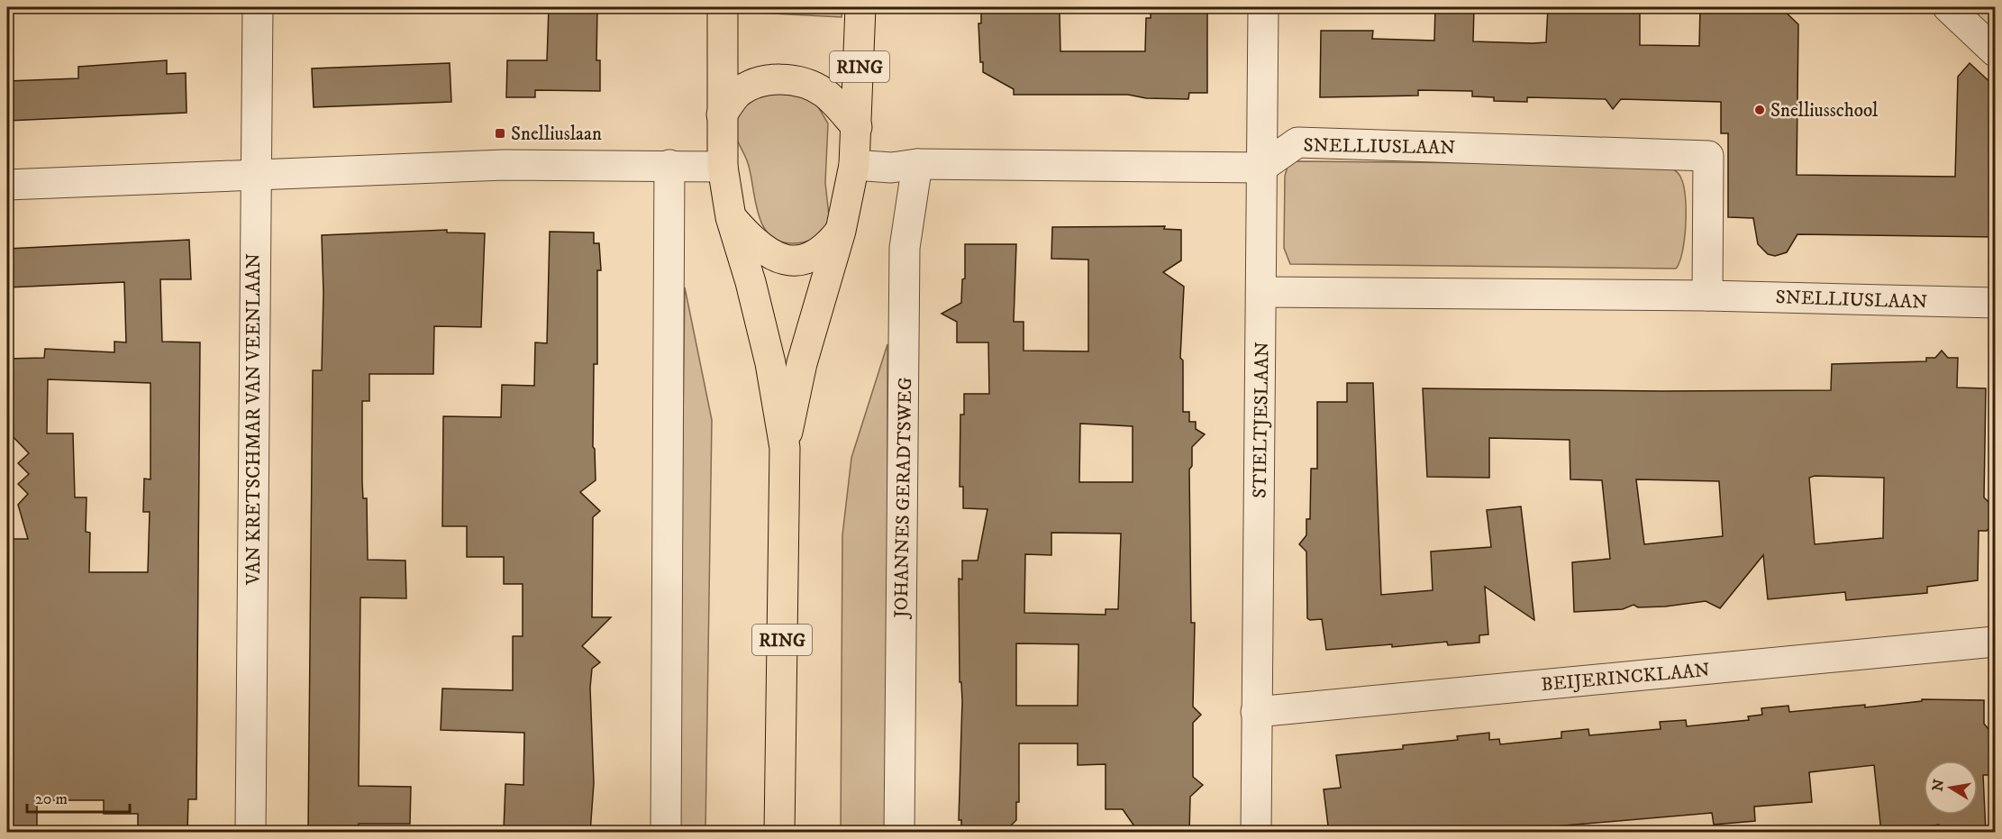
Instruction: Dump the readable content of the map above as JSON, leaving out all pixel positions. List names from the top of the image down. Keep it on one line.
{"streets":{"main road":["RING"],"street":["SNELLIUSLAAN","VAN KRETSCHMAR VAN VEENLAAN","STIELTJESLAAN","JOHANNES GERADTSWEG","BEIJERINCKLAAN"]},"crossings":[["SNELLIUSLAAN","STIELTJESLAAN"],["STIELTJESLAAN","BEIJERINCKLAAN"]],"places":{"other":["Snelliusschool"],"transit":["Snelliuslaan"]},"scale_bar":"20 m","north":"left"}
